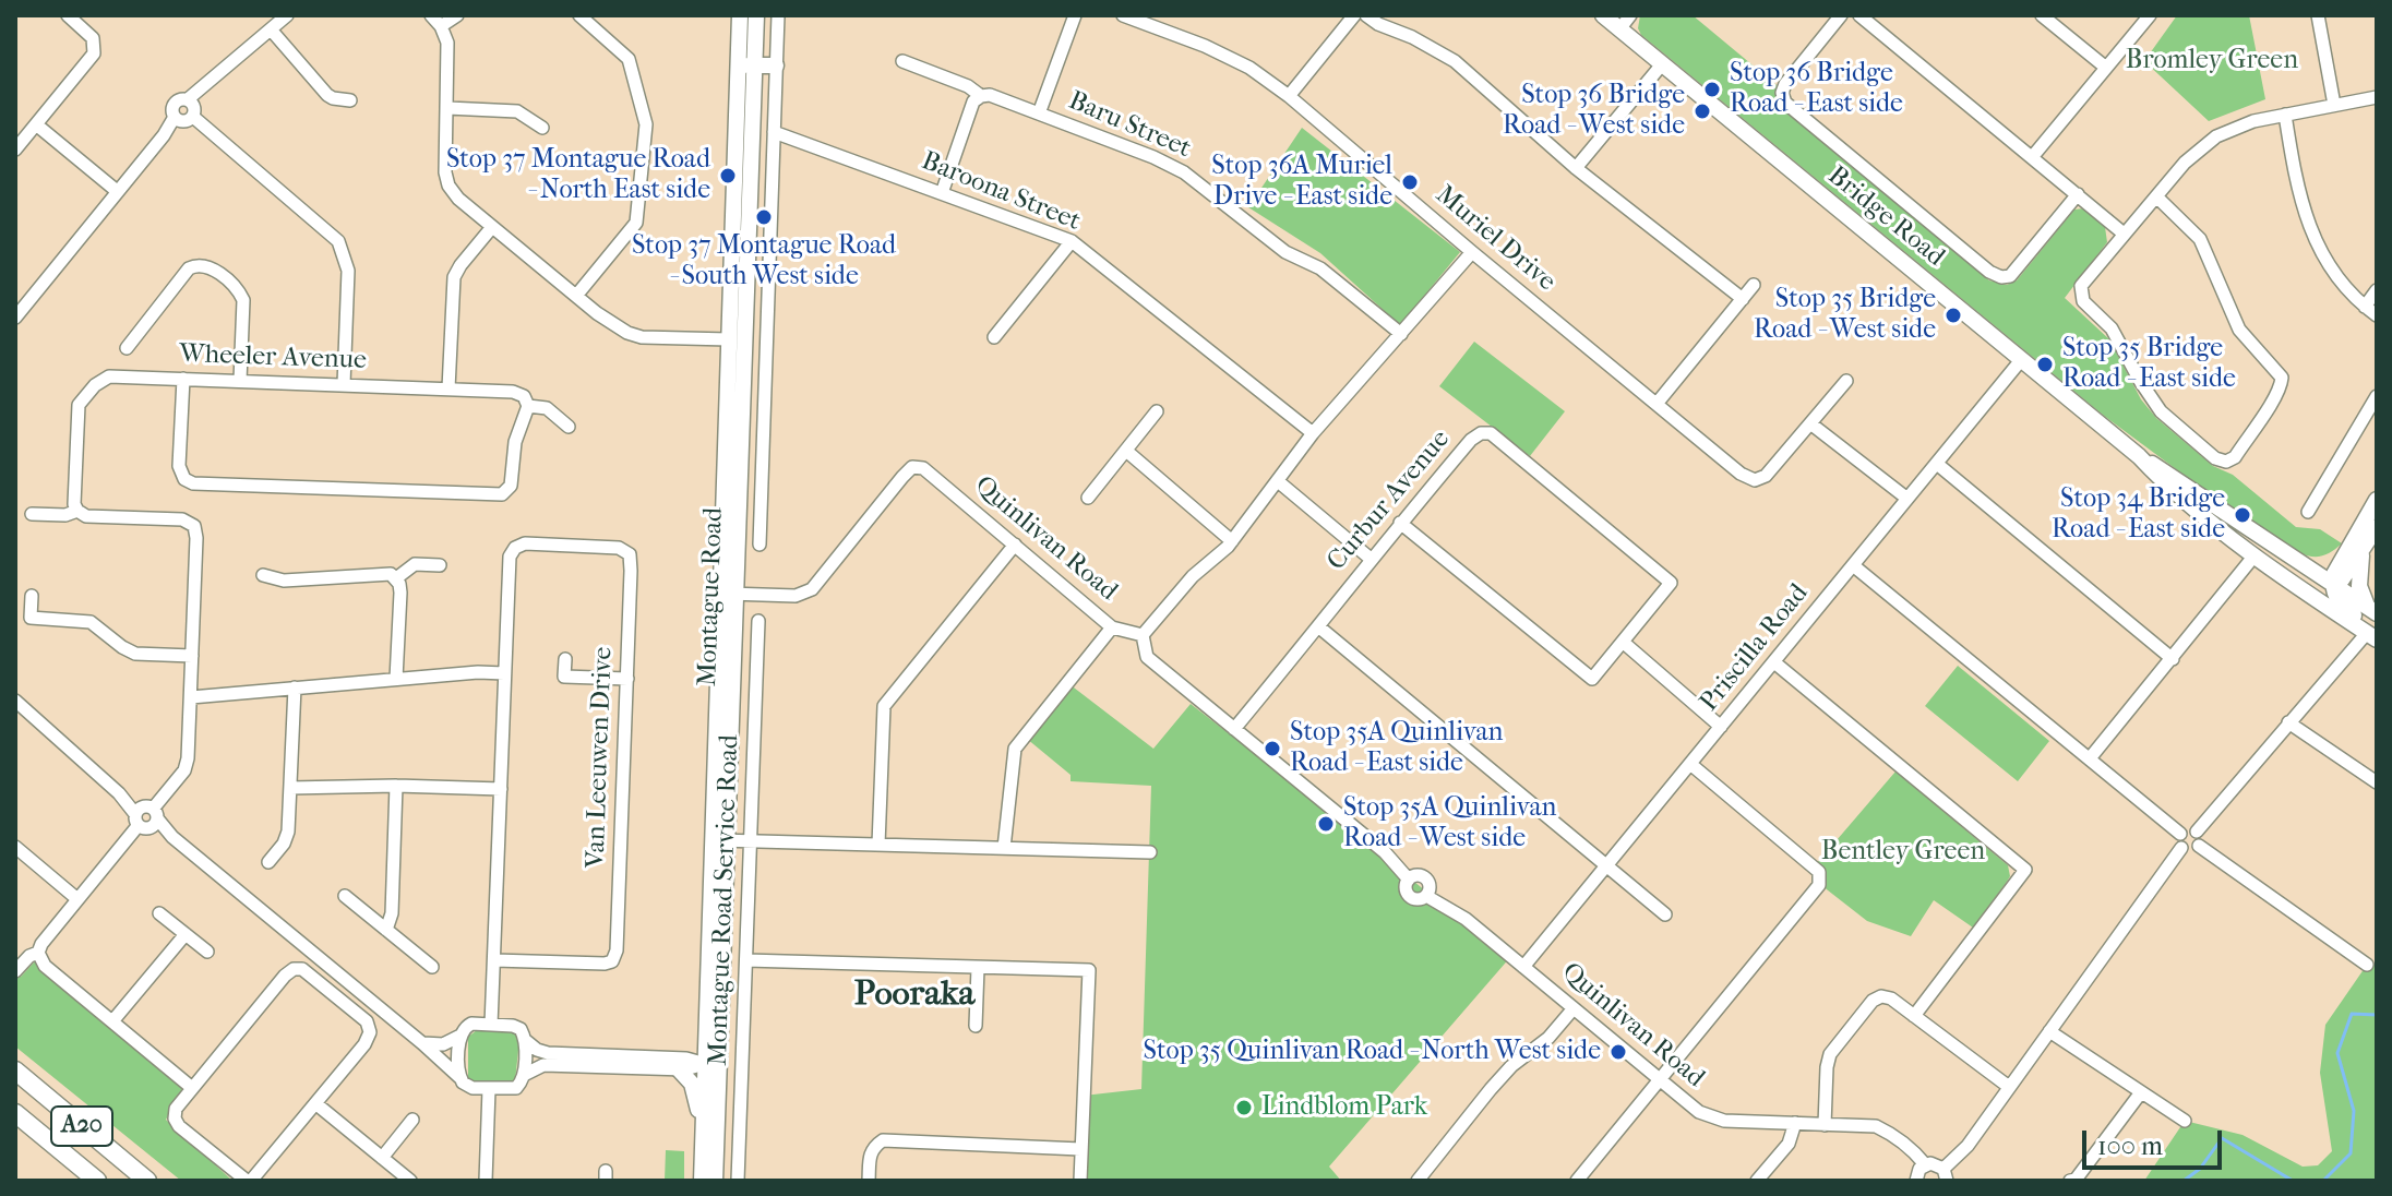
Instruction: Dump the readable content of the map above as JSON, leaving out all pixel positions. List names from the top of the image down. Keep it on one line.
{"streets":{"highway":["A20"],"main road":["Bridge Road","Montague Road"],"street":["Baru Street","Baroona Street","Muriel Drive","Wheeler Avenue","Curbur Avenue","Quinlivan Road","Priscilla Road","Van Leeuwen Drive","Montague Road Service Road"]},"crossings":[["Bridge Road","Priscilla Road"],["Curbur Avenue","Quinlivan Road"],["Quinlivan Road","Montague Road"],["Quinlivan Road","Priscilla Road"]],"districts":["Pooraka"],"parks":["Bromley Green","Bentley Green"],"places":["Stop 36 Bridge Road - East side","Stop 36 Bridge Road - West side","Stop 37 Montague Road - North East side","Stop 36A Muriel Drive - East side","Stop 37 Montague Road - South West side","Stop 35 Bridge Road - West side","Stop 35 Bridge Road - East side","Stop 34 Bridge Road - East side","Stop 35A Quinlivan Road - East side","Stop 35A Quinlivan Road - West side","Stop 35 Quinlivan Road - North West side","Lindblom Park"],"scale_bar":"100 m"}
